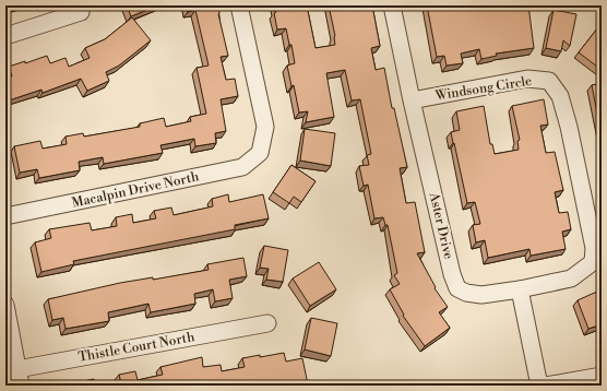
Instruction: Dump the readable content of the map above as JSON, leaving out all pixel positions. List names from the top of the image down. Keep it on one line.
{"streets":{"street":["Windsong Circle","Macalpin Drive North","Aster Drive","Thistle Court North"]},"crossings":[["Windsong Circle","Aster Drive"]]}
